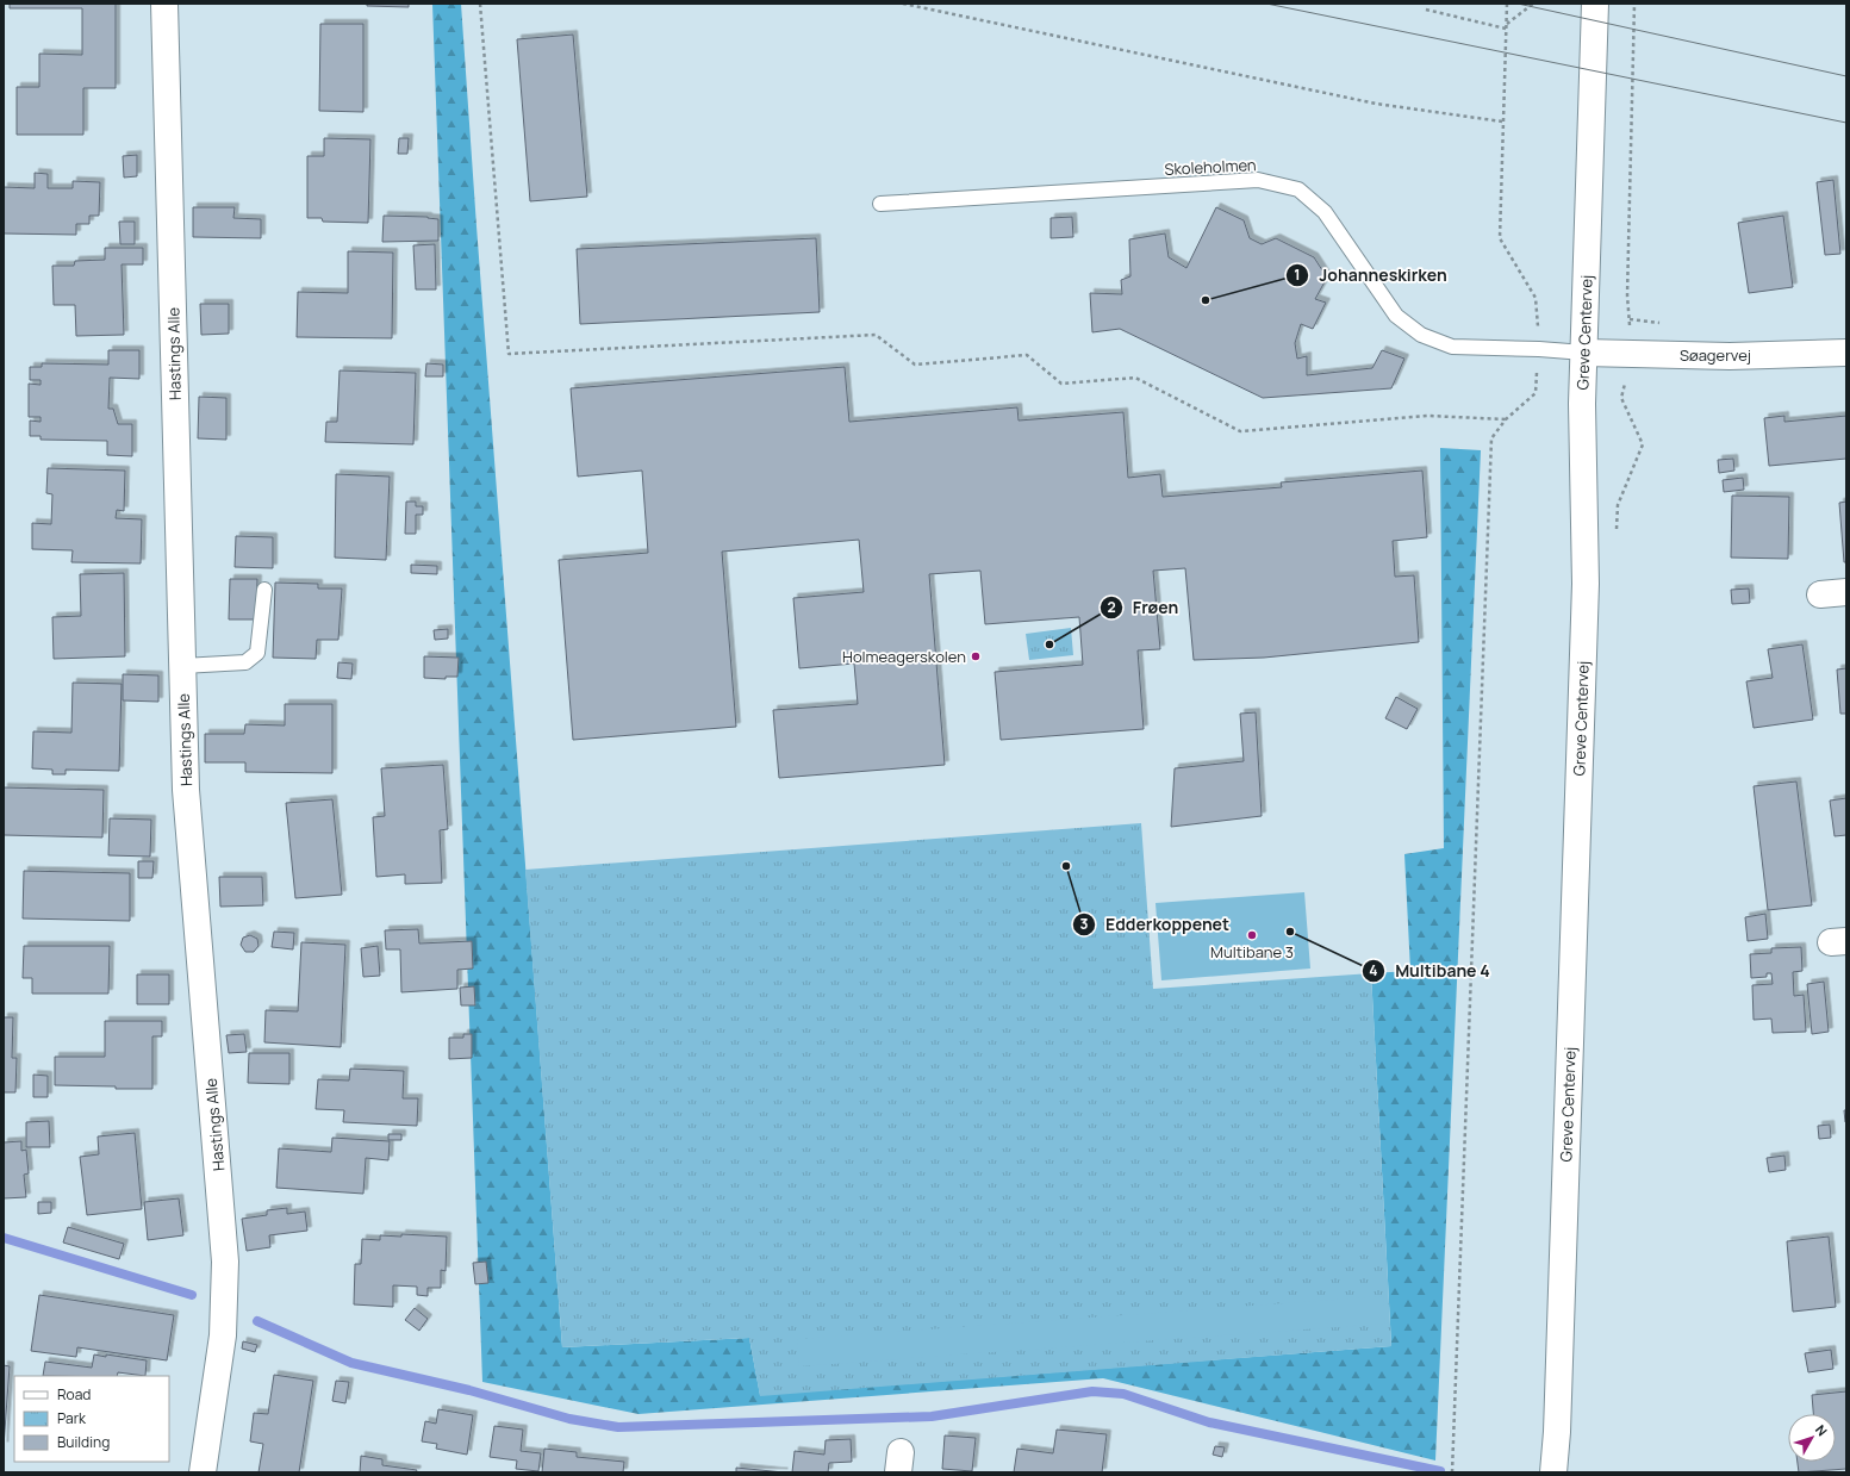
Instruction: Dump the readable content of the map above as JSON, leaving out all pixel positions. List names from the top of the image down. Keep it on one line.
{"streets":{"street":["Greve Centervej","Hastings Alle","Søagervej"],"lane":["Skoleholmen"]},"crossings":[["Skoleholmen","Greve Centervej"],["Skoleholmen","Søagervej"],["Greve Centervej","Søagervej"]],"places":["Johanneskirken","Frøen","Holmeagerskolen","Edderkoppenet","Multibane 4","Multibane 3"],"legend":["Road","Park","Building"],"north":"top right"}
